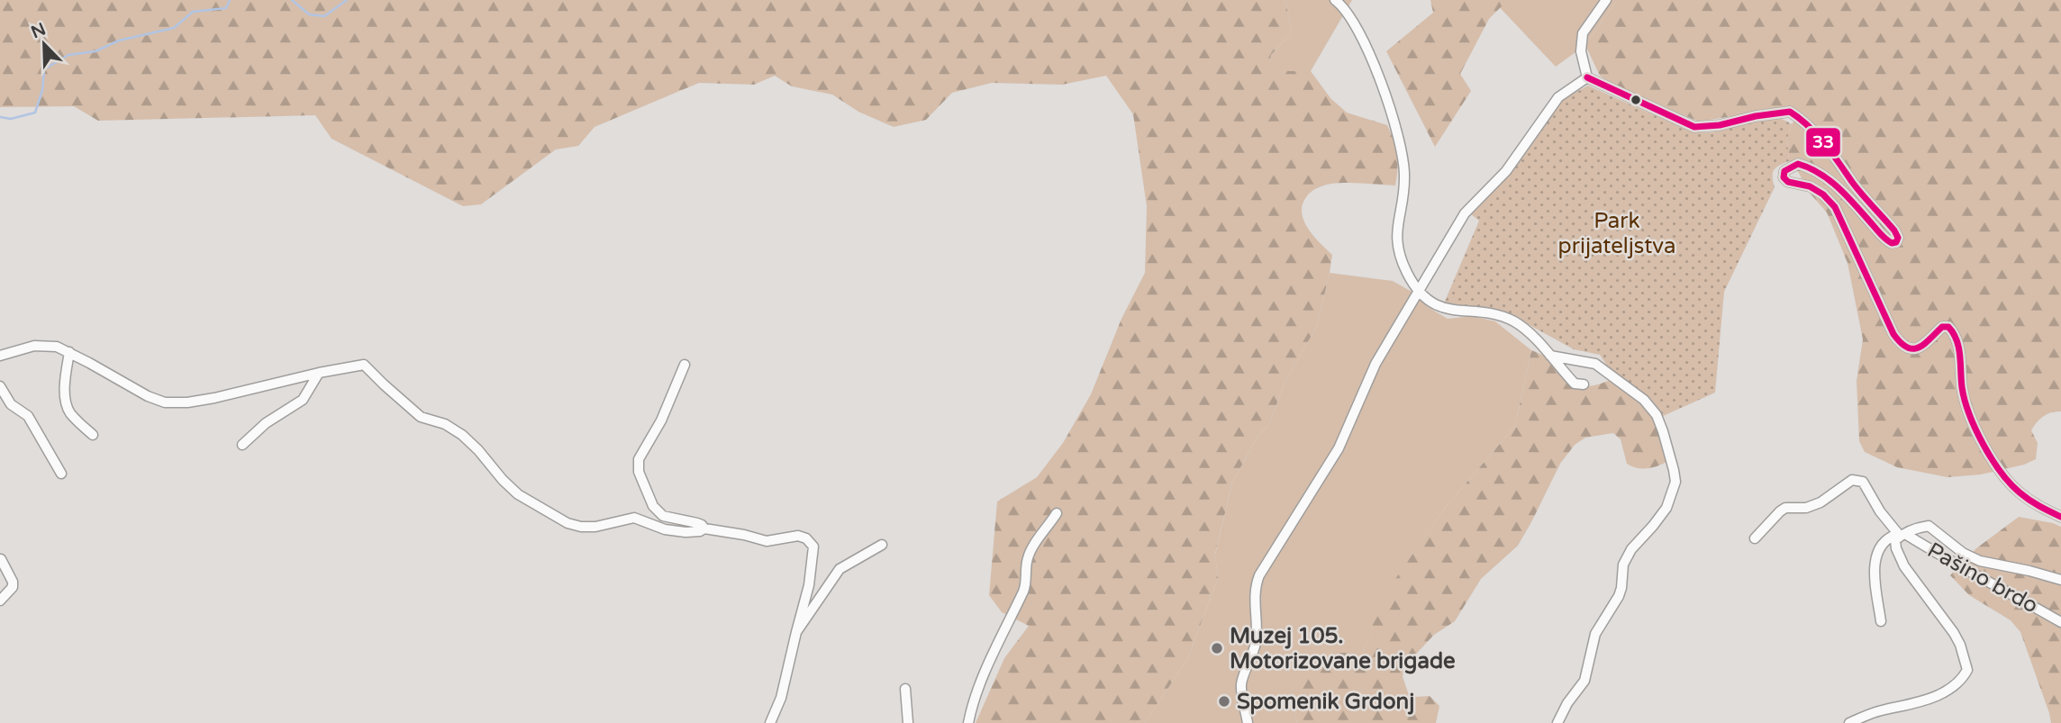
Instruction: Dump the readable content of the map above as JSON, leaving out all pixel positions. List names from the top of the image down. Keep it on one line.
{"streets":{"street":["Pašino brdo"]},"parks":["Park prijateljstva"],"places":["Muzej 105. Motorizovane brigade","Spomenik Grdonj"],"lines":["transit line 33"],"north":"top left"}
